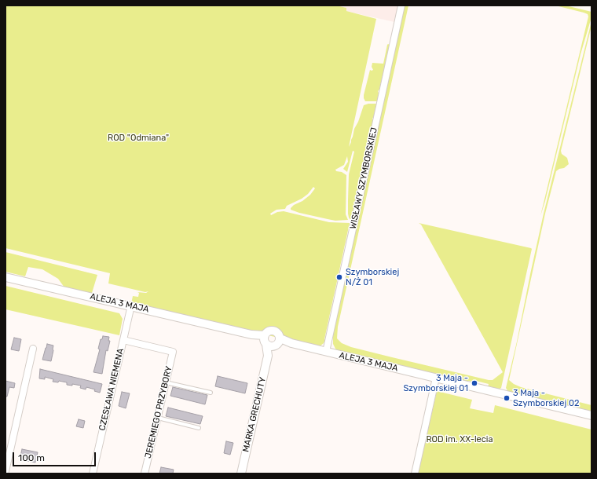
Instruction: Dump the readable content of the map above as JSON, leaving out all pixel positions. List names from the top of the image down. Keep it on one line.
{"streets":{"street":["WISŁAWY SZYMBORSKIEJ","ALEJA 3 MAJA","CZESŁAWA NIEMENA","JEREMIEGO PRZYBORY","MARKA GRECHUTY"]},"crossings":[["WISŁAWY SZYMBORSKIEJ","ALEJA 3 MAJA"],["ALEJA 3 MAJA","CZESŁAWA NIEMENA"],["ALEJA 3 MAJA","MARKA GRECHUTY"],["CZESŁAWA NIEMENA","JEREMIEGO PRZYBORY"]],"parks":["ROD \"Odmiana\"","ROD im. XX-lecia"],"places":["Szymborskiej N/Ż 01","3 Maja - Szymborskiej 01","3 Maja - Szymborskiej 02"],"scale_bar":"100 m"}
